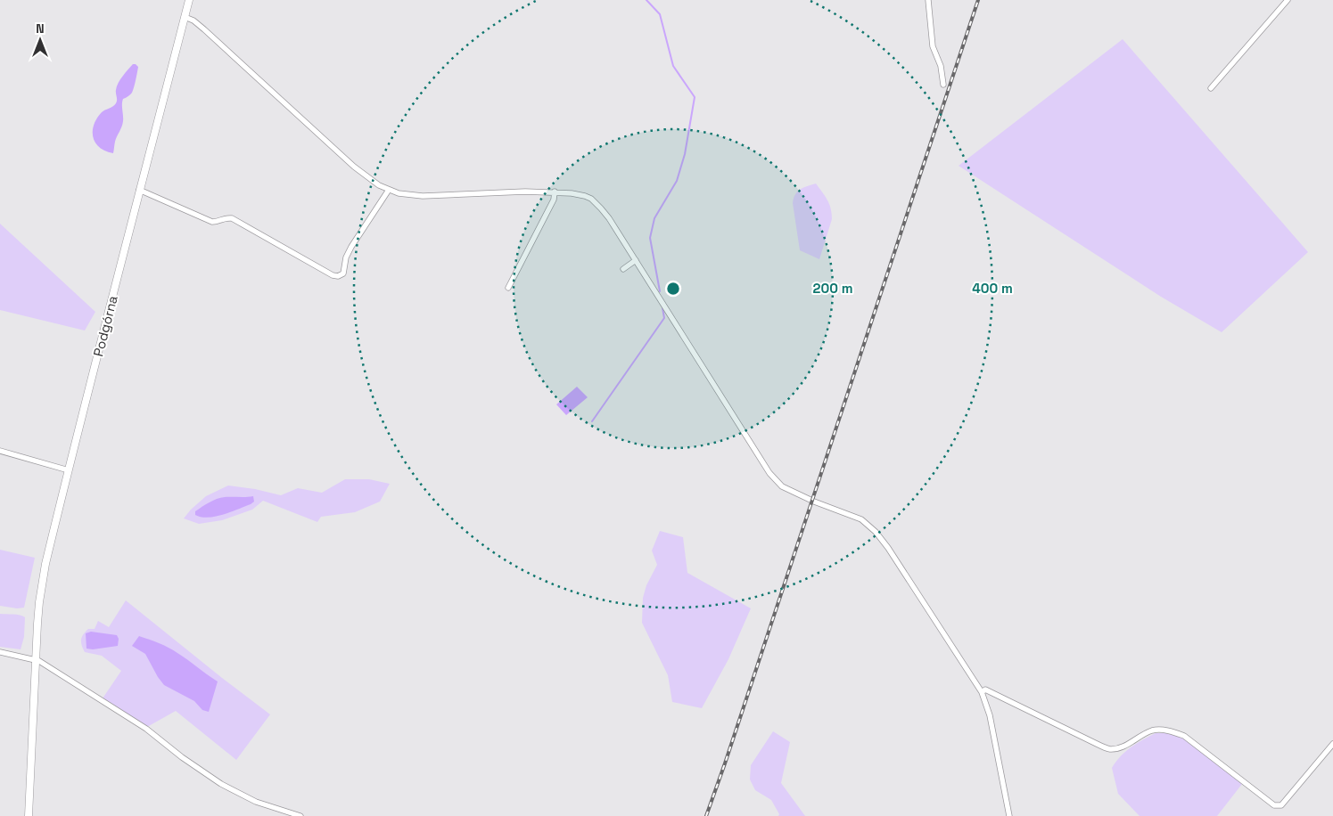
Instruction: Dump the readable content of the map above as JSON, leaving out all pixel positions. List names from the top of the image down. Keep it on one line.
{"streets":{"main road":["Podgórna"]},"north":"top","rings":["200 m","400 m"]}
